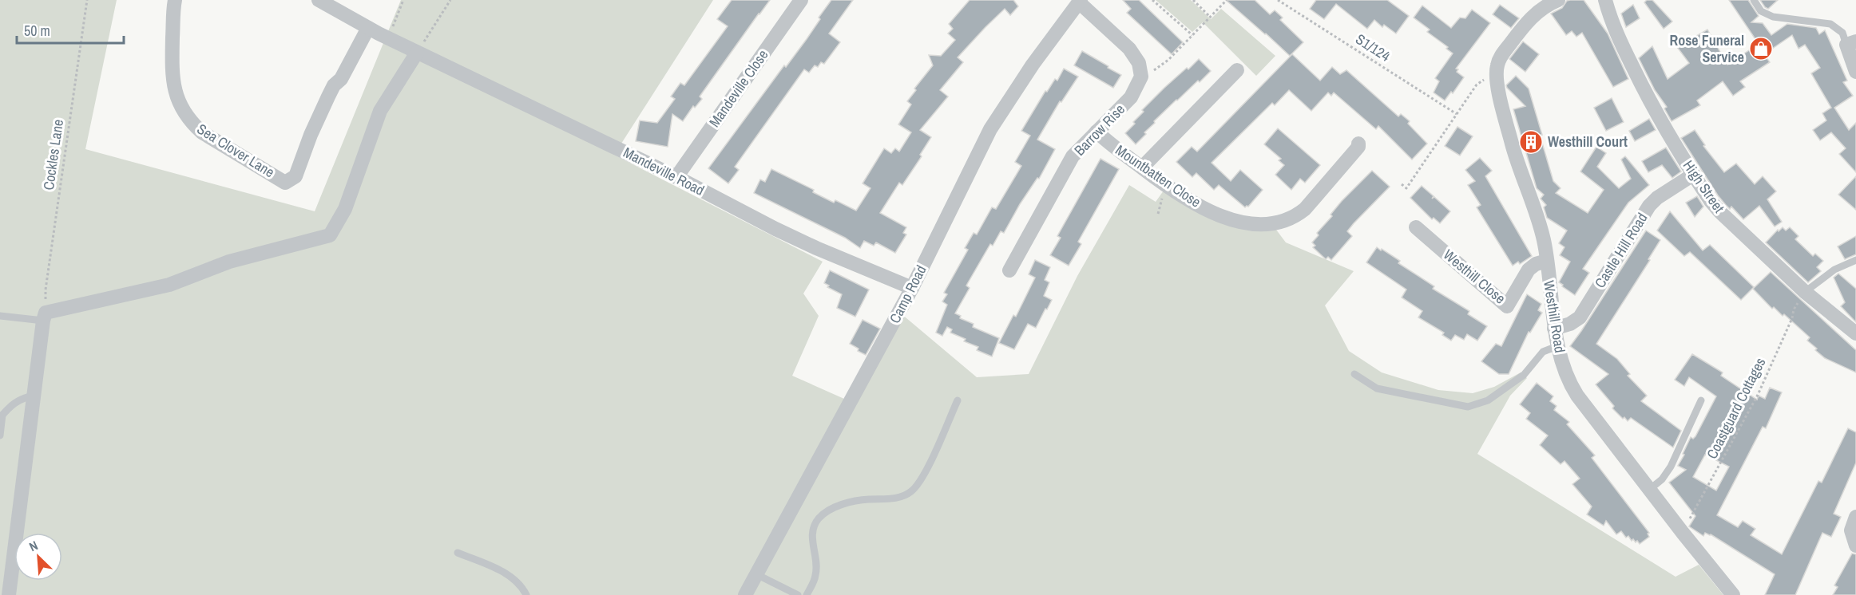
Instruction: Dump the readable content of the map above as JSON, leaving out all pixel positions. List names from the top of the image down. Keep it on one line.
{"streets":{"street":["Mandeville Close","Barrow Rise","Sea Clover Lane","Mandeville Road","Mountbatten Close","High Street","Castle Hill Road","Westhill Close","Camp Road","Westhill Road"],"path":["S1/124","Cockles Lane","Coastguard Cottages"]},"crossings":[["Mandeville Close","Mandeville Road"],["Barrow Rise","Mountbatten Close"],["Mandeville Road","Camp Road"],["High Street","Castle Hill Road"],["High Street","Coastguard Cottages"],["Castle Hill Road","Westhill Road"],["Westhill Close","Westhill Road"],["Westhill Road","Coastguard Cottages"]],"places":{"shop":["Rose Funeral Service"],"building":["Westhill Court"]},"scale_bar":"50 m","north":"top left"}
